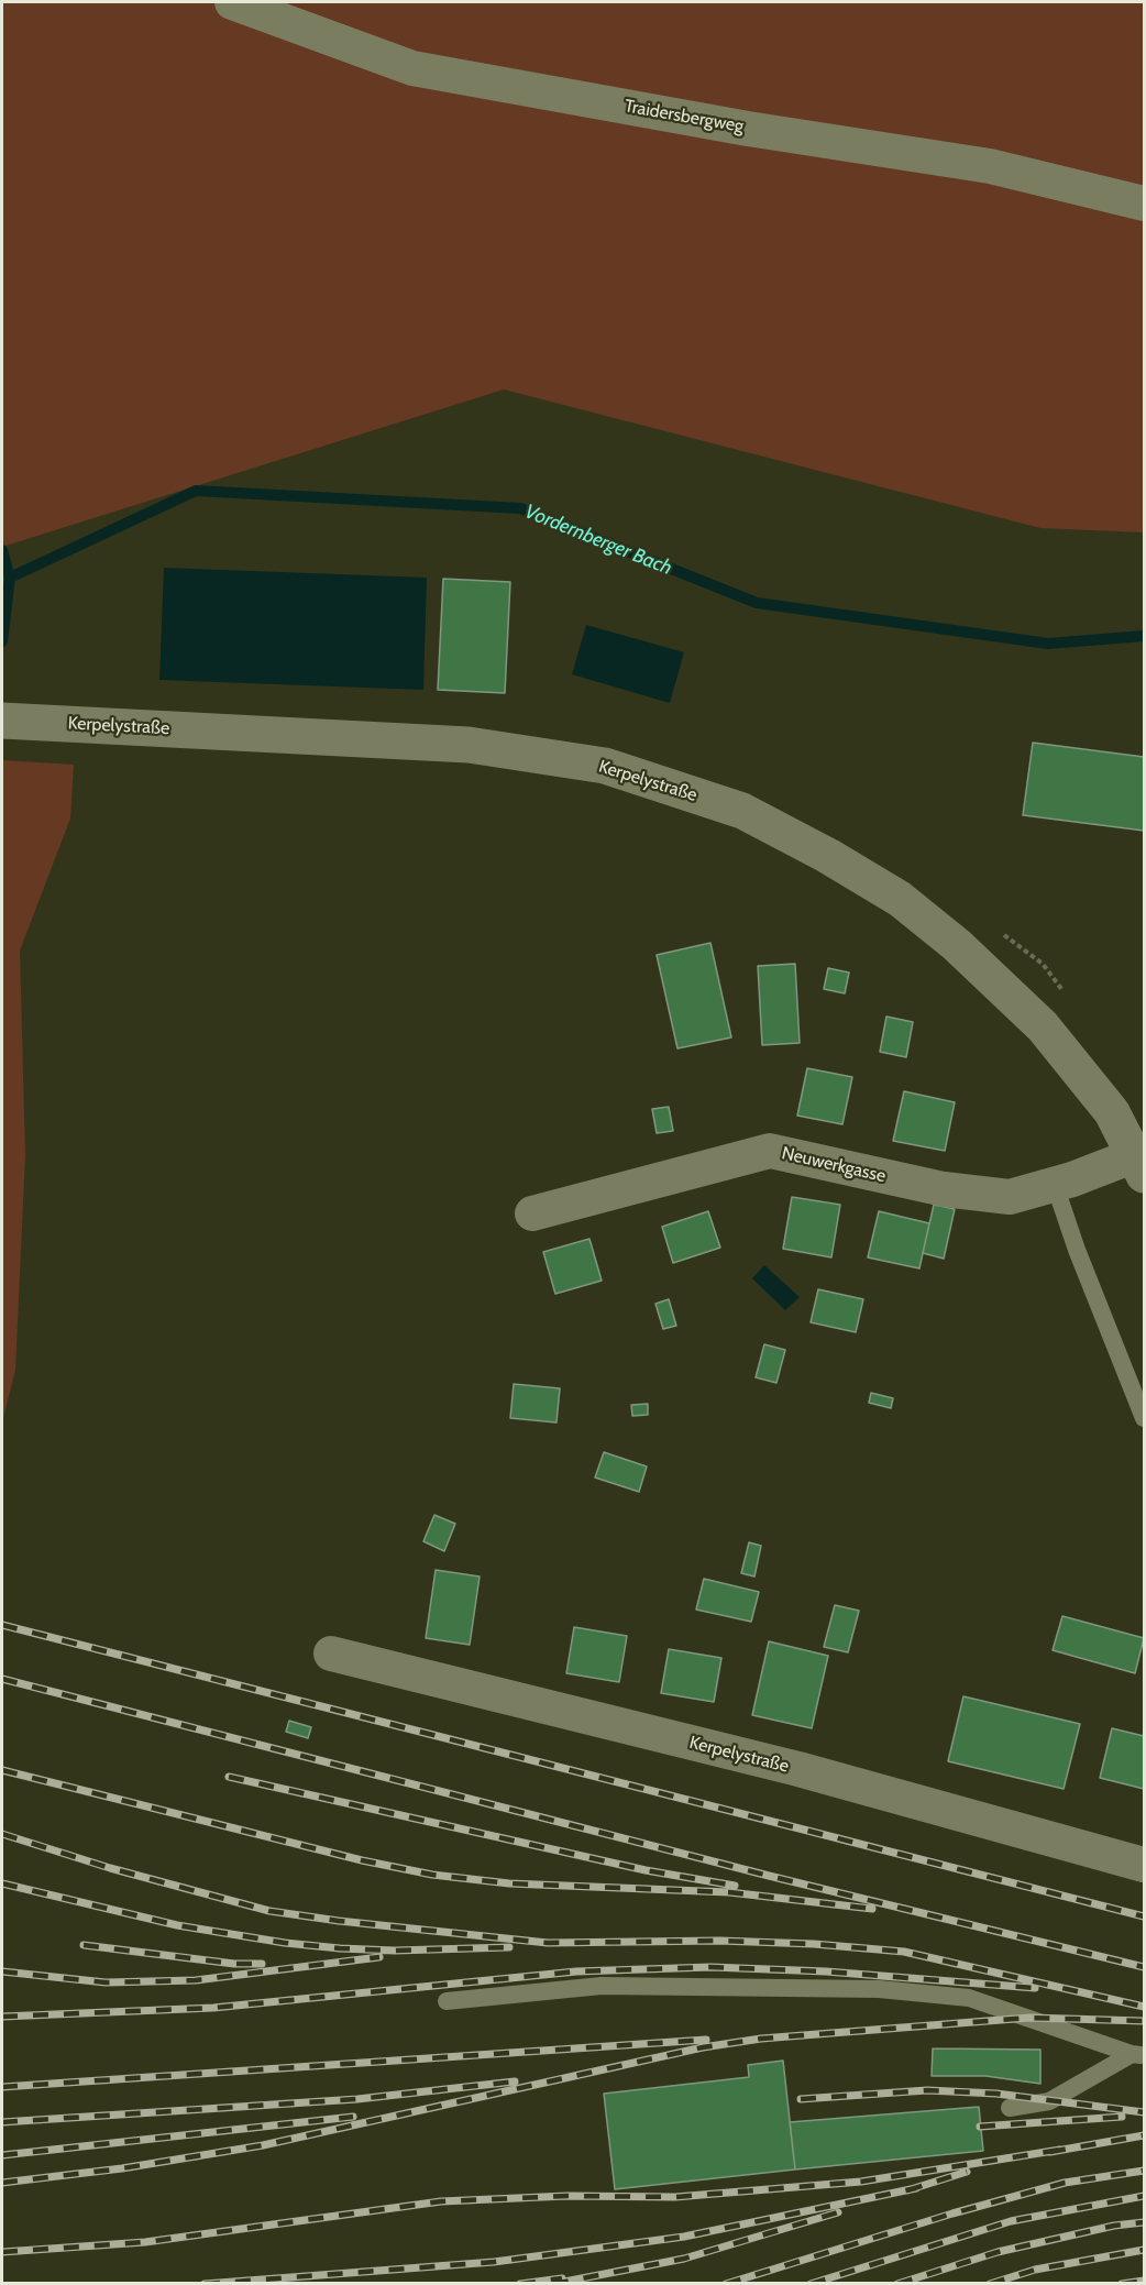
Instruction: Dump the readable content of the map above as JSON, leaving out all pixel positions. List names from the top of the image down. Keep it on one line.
{"streets":{"main road":["Kerpelystraße"],"street":["Traidersbergweg","Neuwerkgasse"]},"crossings":[["Kerpelystraße","Neuwerkgasse"]],"water":["Vordernberger Bach"]}
